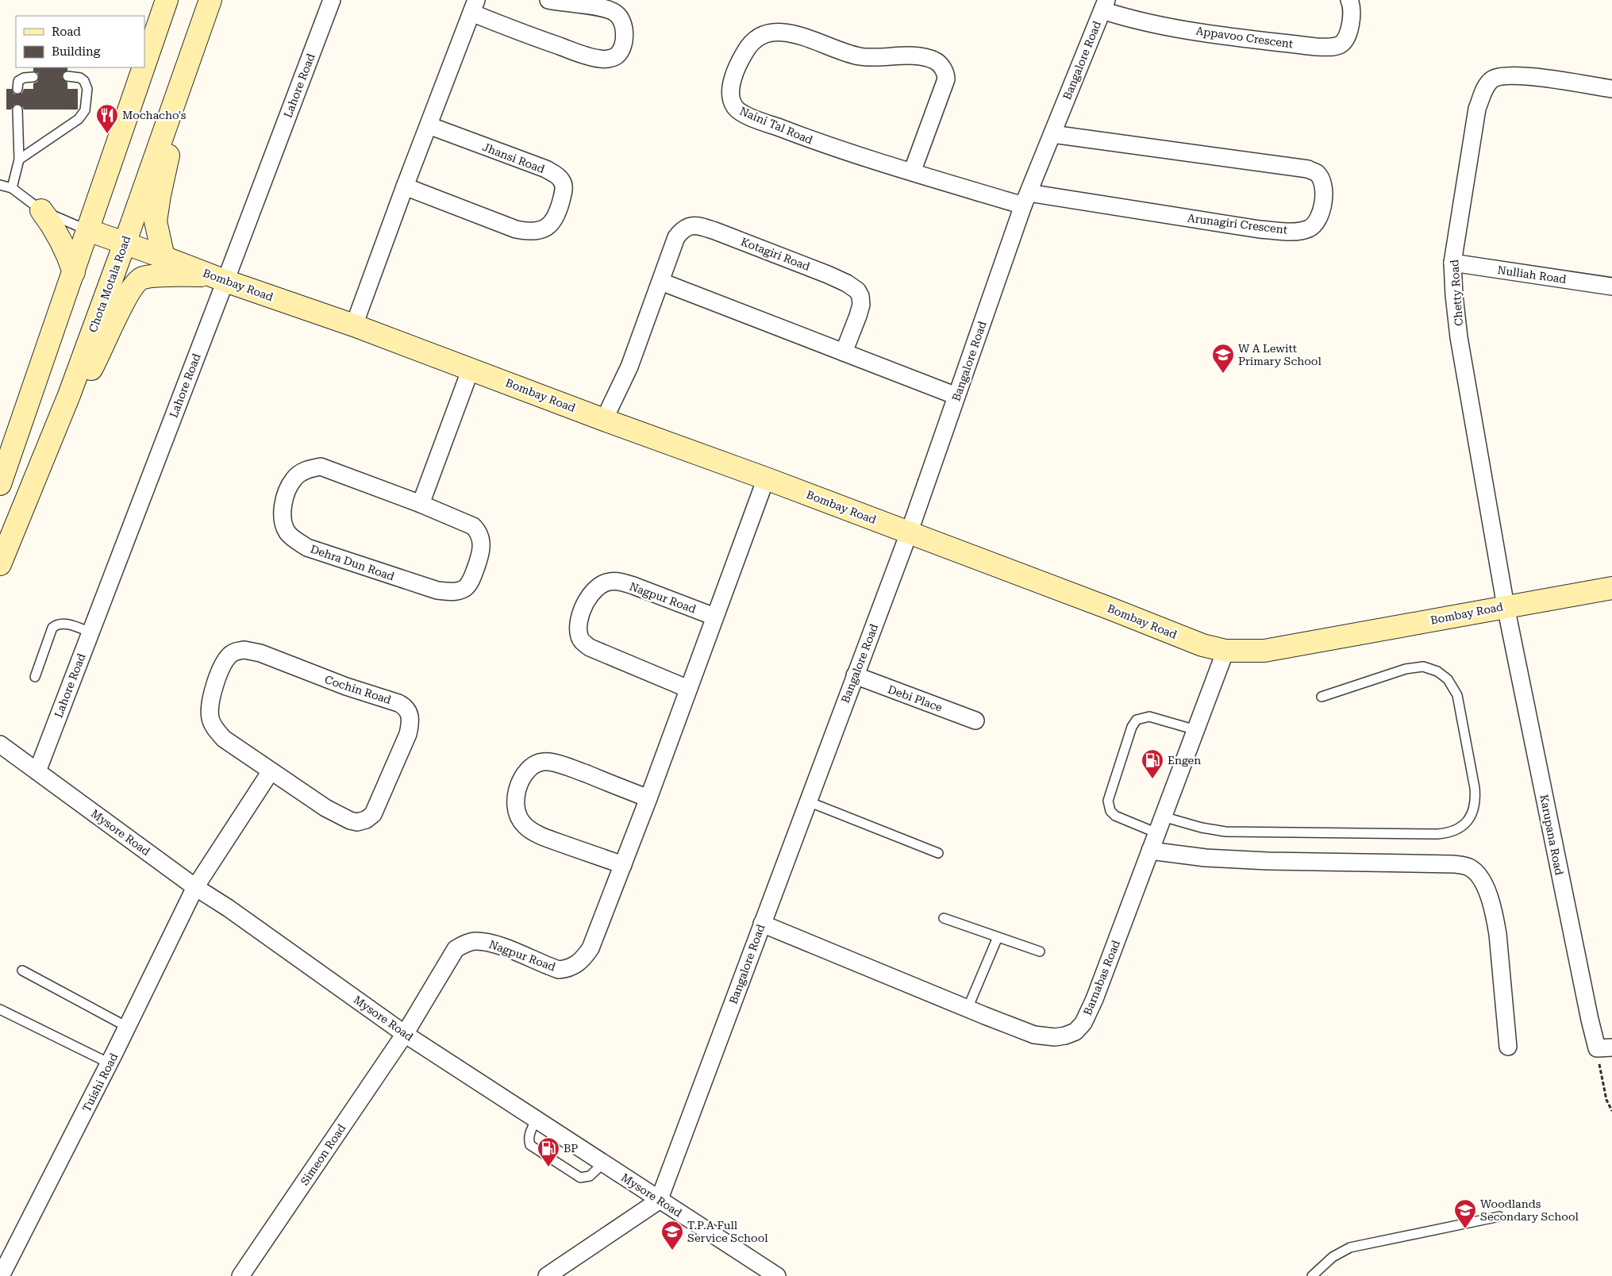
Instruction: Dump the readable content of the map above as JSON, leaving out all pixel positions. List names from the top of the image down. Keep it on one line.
{"streets":{"street":["Appavoo Crescent","Bangalore Road","Lahore Road","Naini Tal Road","Jhansi Road","Arunagiri Crescent","Kotagiri Road","Nulliah Road","Chota Motala Road","Bombay Road","Chetty Road","Dehra Dun Road","Nagpur Road","Cochin Road","Debi Place","Mysore Road","Karupana Road","Barnabas Road","Tuishi Road","Simeon Road"]},"crossings":[["Appavoo Crescent","Bangalore Road"],["Bangalore Road","Naini Tal Road"],["Bangalore Road","Arunagiri Crescent"],["Bangalore Road","Bombay Road"],["Bangalore Road","Debi Place"],["Bangalore Road","Mysore Road"],["Bangalore Road","Barnabas Road"],["Lahore Road","Bombay Road"],["Lahore Road","Mysore Road"],["Naini Tal Road","Arunagiri Crescent"],["Kotagiri Road","Bombay Road"],["Nulliah Road","Chetty Road"],["Chota Motala Road","Bombay Road"],["Bombay Road","Chetty Road"],["Bombay Road","Nagpur Road"],["Bombay Road","Karupana Road"],["Bombay Road","Barnabas Road"],["Chetty Road","Karupana Road"],["Nagpur Road","Mysore Road"],["Nagpur Road","Simeon Road"],["Mysore Road","Tuishi Road"],["Mysore Road","Simeon Road"]],"places":{"restaurant":["Mochacho's"],"school or university":["W A Lewitt Primary School","Woodlands Secondary School","T.P.A Full Service School"],"fuel station":["Engen","BP"]},"legend":["Road","Building"]}
